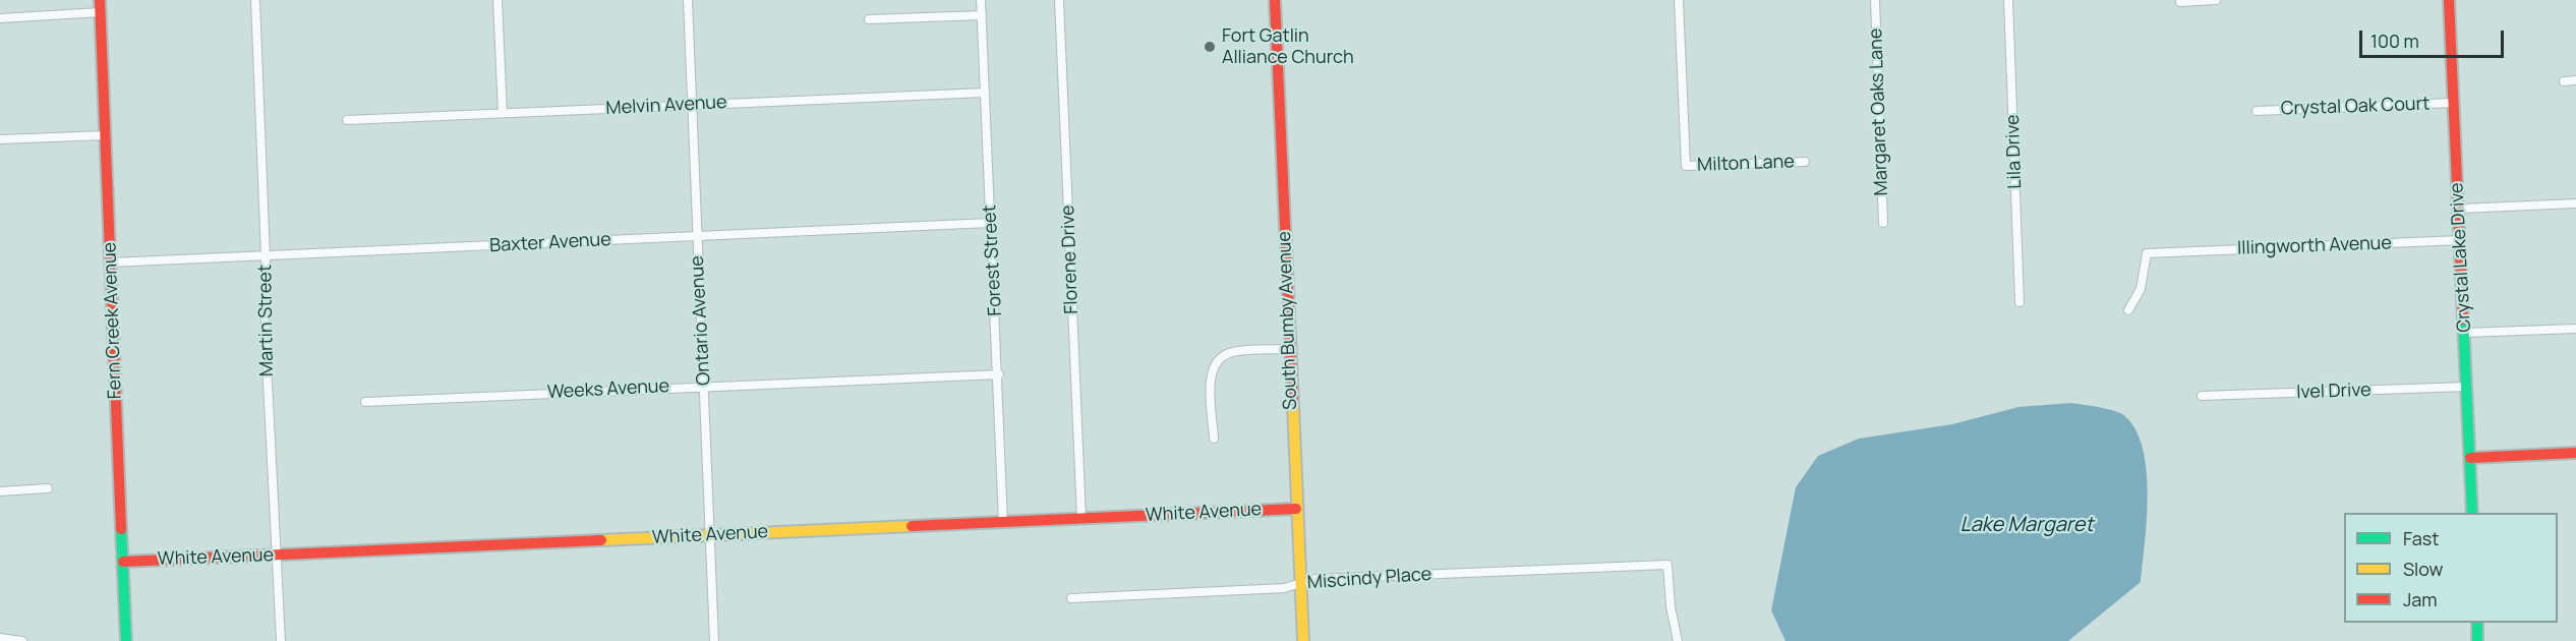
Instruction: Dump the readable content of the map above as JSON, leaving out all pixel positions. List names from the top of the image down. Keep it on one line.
{"streets":{"street":["Melvin Avenue","Crystal Oak Court","Margaret Oaks Lane","Lila Drive","Milton Lane","Baxter Avenue","Illingworth Avenue","Crystal Lake Drive","Florene Drive","Forest Street","Fern Creek Avenue","Martin Street","Ontario Avenue","South Bumby Avenue","Weeks Avenue","Ivel Drive","White Avenue","Miscindy Place"]},"crossings":[["Melvin Avenue","Forest Street"],["Melvin Avenue","Ontario Avenue"],["Crystal Oak Court","Crystal Lake Drive"],["Baxter Avenue","Forest Street"],["Baxter Avenue","Fern Creek Avenue"],["Baxter Avenue","Martin Street"],["Baxter Avenue","Ontario Avenue"],["Illingworth Avenue","Crystal Lake Drive"],["Crystal Lake Drive","Ivel Drive"],["Florene Drive","White Avenue"],["Forest Street","Weeks Avenue"],["Forest Street","White Avenue"],["Fern Creek Avenue","White Avenue"],["Martin Street","White Avenue"],["Ontario Avenue","Weeks Avenue"],["Ontario Avenue","White Avenue"],["South Bumby Avenue","White Avenue"],["South Bumby Avenue","Miscindy Place"]],"water":["Lake Margaret"],"places":["Fort Gatlin Alliance Church"],"legend":["Fast","Slow","Jam"],"scale_bar":"100 m"}
